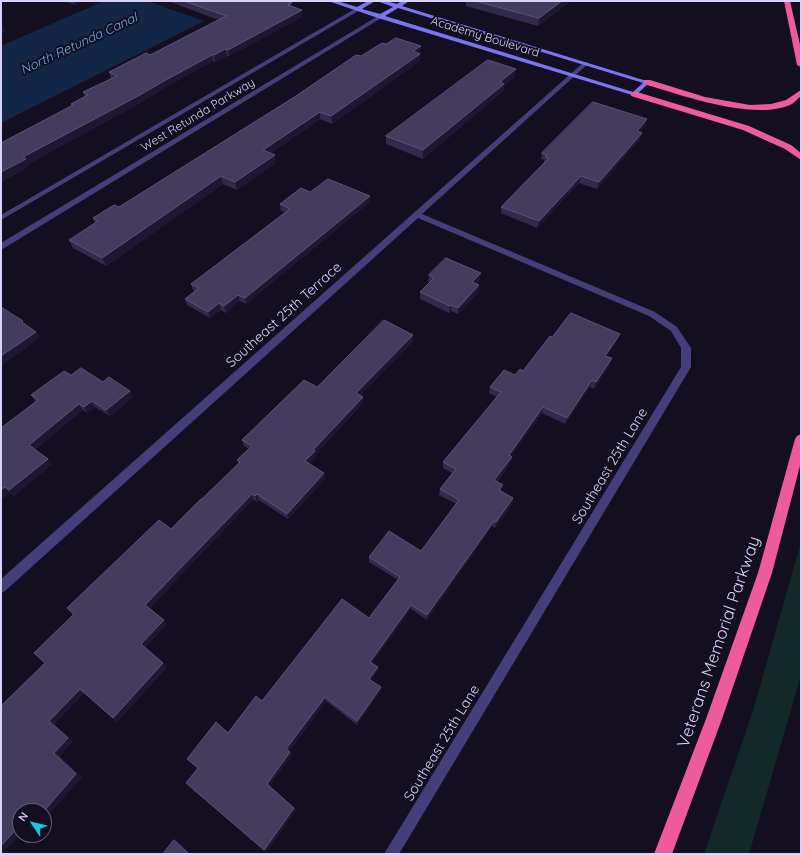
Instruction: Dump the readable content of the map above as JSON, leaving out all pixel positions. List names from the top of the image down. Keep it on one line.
{"streets":{"highway":["Veterans Memorial Parkway"],"street":["Academy Boulevard","West Retunda Parkway","Southeast 25th Terrace","Southeast 25th Lane"]},"crossings":[["Academy Boulevard","West Retunda Parkway"],["Academy Boulevard","Southeast 25th Terrace"],["Southeast 25th Terrace","Southeast 25th Lane"]],"water":["North Retunda Canal"],"north":"top left"}
